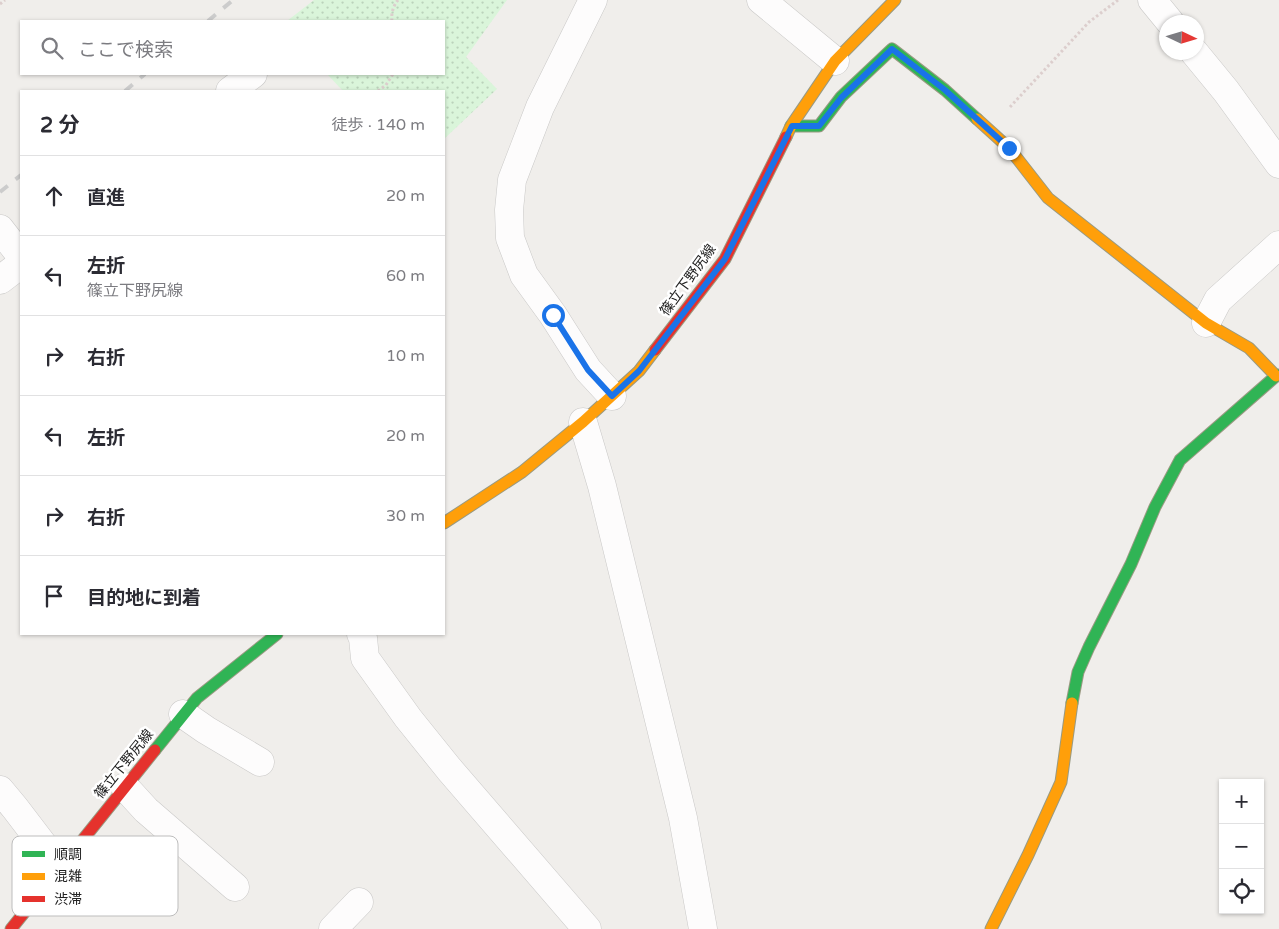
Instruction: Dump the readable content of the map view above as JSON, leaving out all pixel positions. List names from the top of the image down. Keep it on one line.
{"streets":{"street":["篠立下野尻線"]},"legend":["順調","混雑","渋滞"],"north":"right","page":{"search":"ここで検索","heading":["2 分","徒歩 · 140 m"],"list":[["直進","20 m"],["左折","篠立下野尻線","60 m"],["右折","10 m"],["左折","20 m"],["右折","30 m"],"目的地に到着"],"map_buttons":["+","−"]}}
